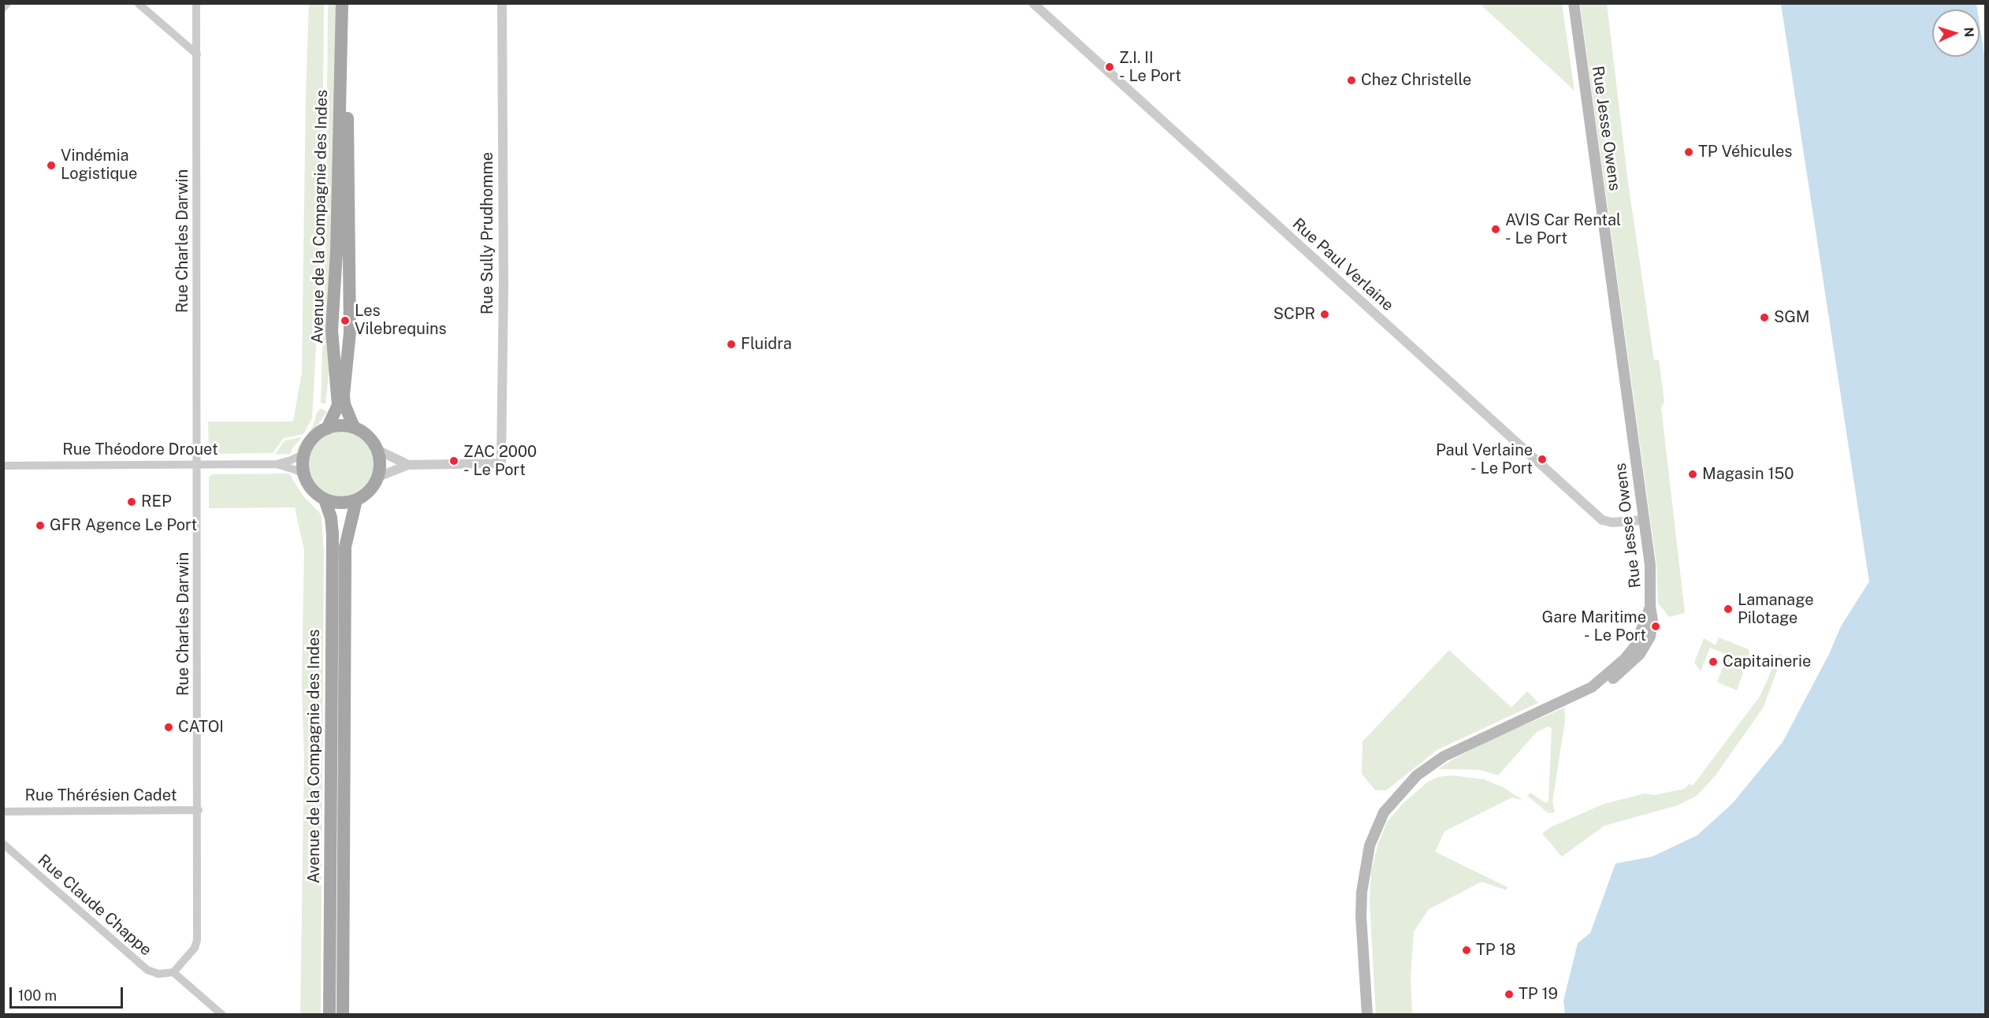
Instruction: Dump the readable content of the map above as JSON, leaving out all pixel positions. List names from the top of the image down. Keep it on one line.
{"streets":{"main road":["Rue Jesse Owens","Avenue de la Compagnie des Indes"],"street":["Rue Sully Prudhomme","Rue Charles Darwin","Rue Paul Verlaine","Rue Théodore Drouet","Rue Thérésien Cadet","Rue Claude Chappe"]},"crossings":[["Rue Jesse Owens","Rue Paul Verlaine"],["Avenue de la Compagnie des Indes","Rue Théodore Drouet"],["Rue Charles Darwin","Rue Théodore Drouet"],["Rue Charles Darwin","Rue Thérésien Cadet"],["Rue Charles Darwin","Rue Claude Chappe"]],"places":["Z.I. II - Le Port","Chez Christelle","TP Véhicules","Vindémia Logistique","AVIS Car Rental - Le Port","SCPR","SGM","Les Vilebrequins","Fluidra","Paul Verlaine - Le Port","ZAC 2000 - Le Port","Magasin 150","REP","GFR Agence Le Port","Lamanage Pilotage","Gare Maritime - Le Port","Capitainerie","CATOI","TP 18","TP 19"],"scale_bar":"100 m","north":"right"}
